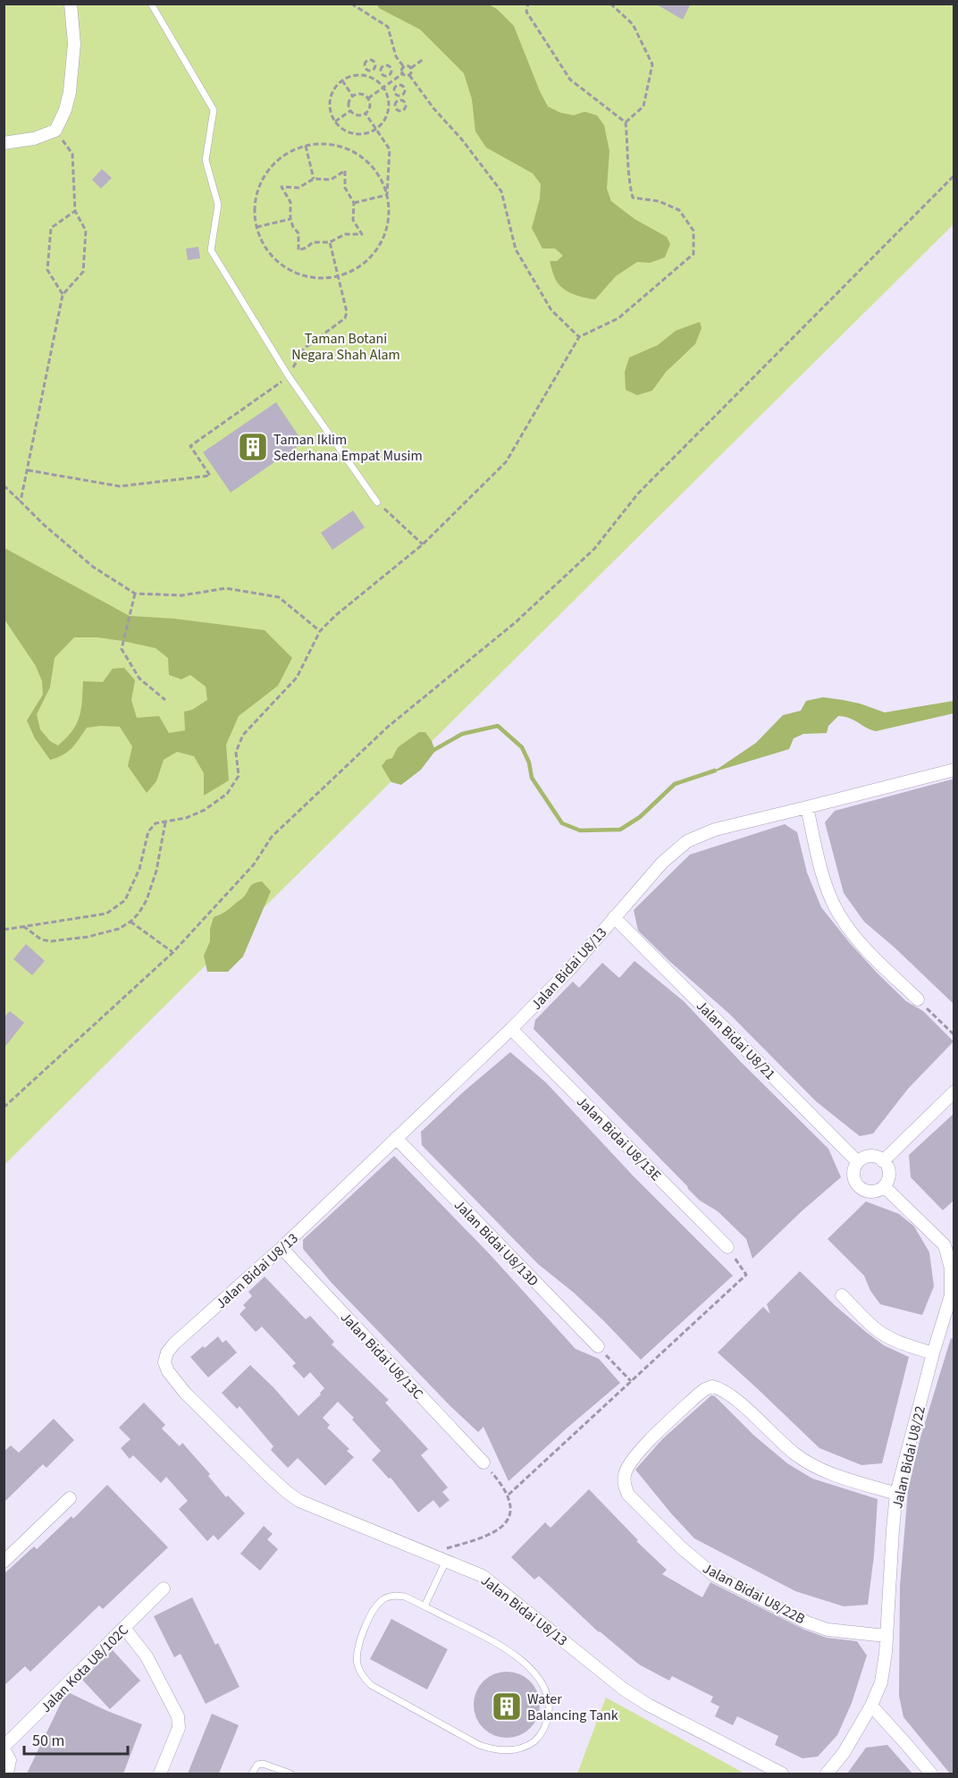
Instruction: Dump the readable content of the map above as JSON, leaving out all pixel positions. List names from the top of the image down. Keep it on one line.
{"streets":{"street":["Jalan Bidai U8/13","Jalan Bidai U8/21","Jalan Bidai U8/13E","Jalan Bidai U8/13D","Jalan Bidai U8/13C","Jalan Bidai U8/22","Jalan Bidai U8/22B","Jalan Kota U8/102C"]},"crossings":[["Jalan Bidai U8/13","Jalan Bidai U8/21"],["Jalan Bidai U8/13","Jalan Bidai U8/13E"],["Jalan Bidai U8/13","Jalan Bidai U8/13D"],["Jalan Bidai U8/13","Jalan Bidai U8/13C"],["Jalan Bidai U8/22","Jalan Bidai U8/22B"]],"parks":["Taman Botani Negara Shah Alam"],"places":{"building":["Taman Iklim Sederhana Empat Musim","Water Balancing Tank"]},"scale_bar":"50 m"}
